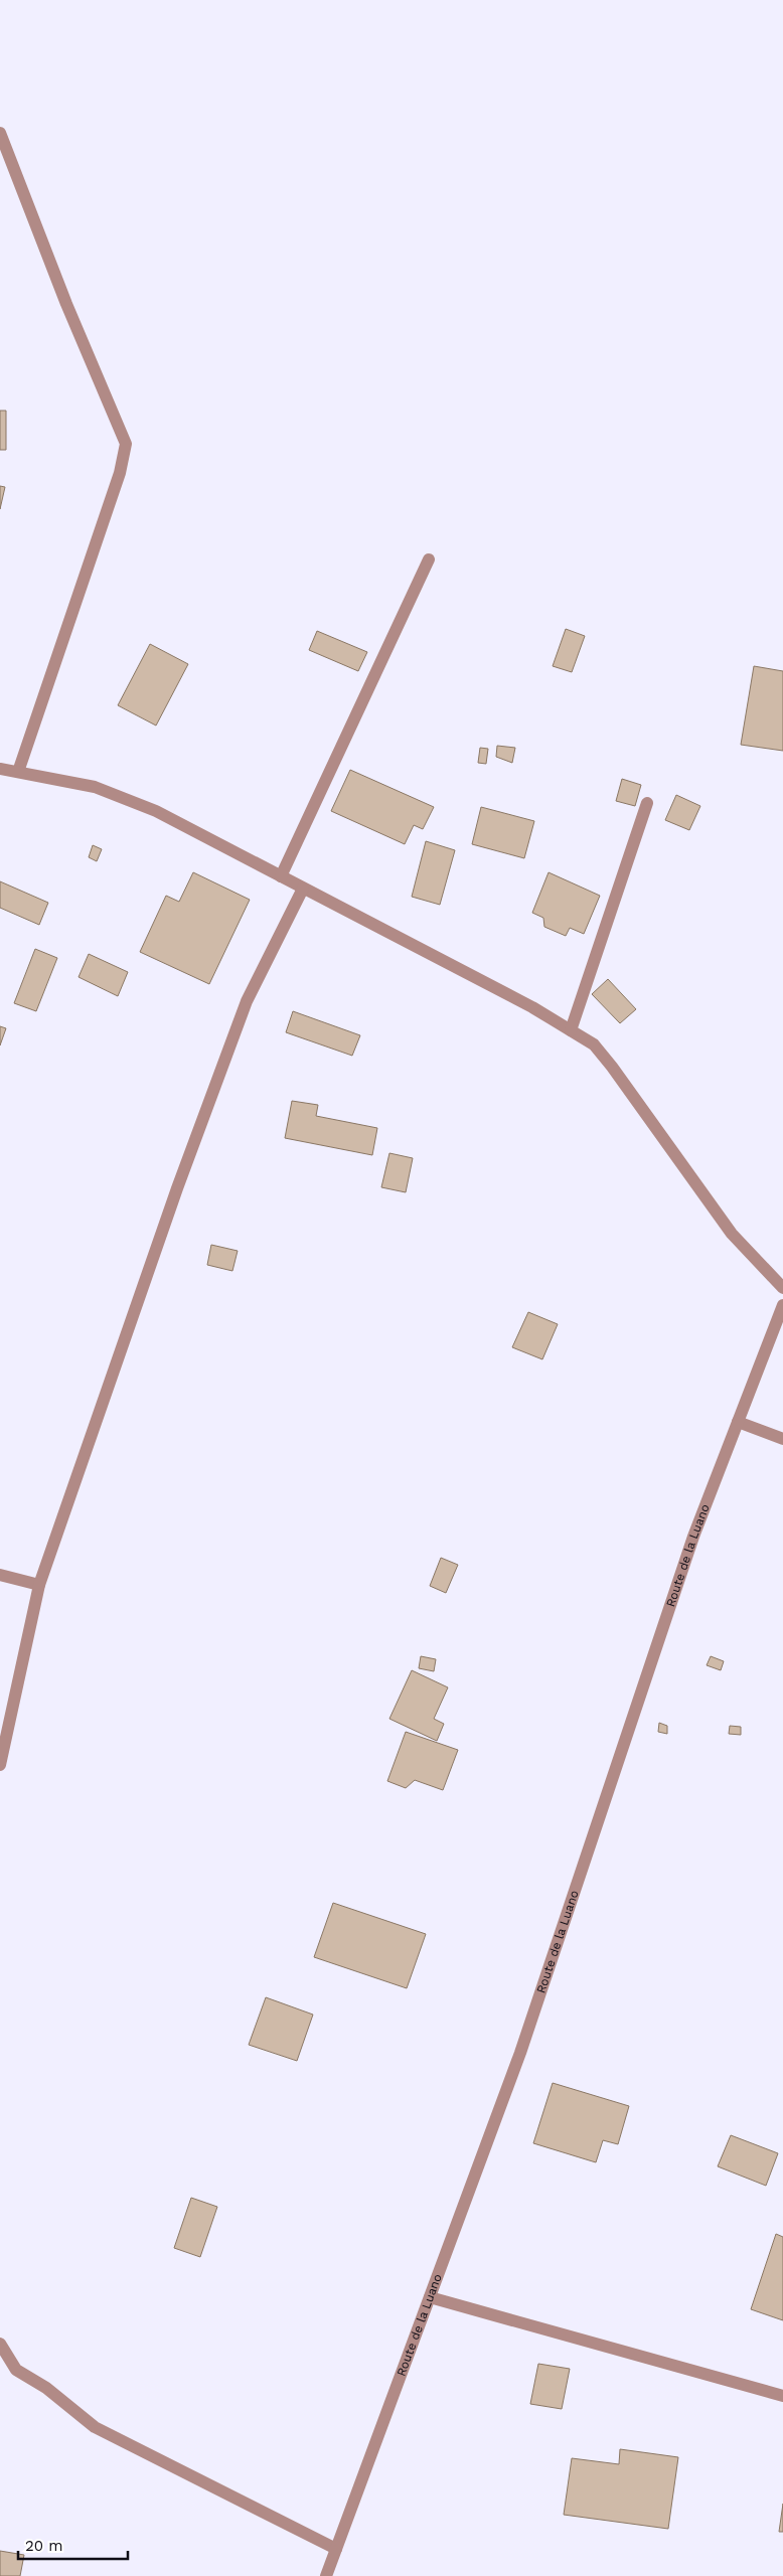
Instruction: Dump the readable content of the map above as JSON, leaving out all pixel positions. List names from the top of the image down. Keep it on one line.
{"streets":{"street":["Route de la Luano"]},"scale_bar":"20 m"}
